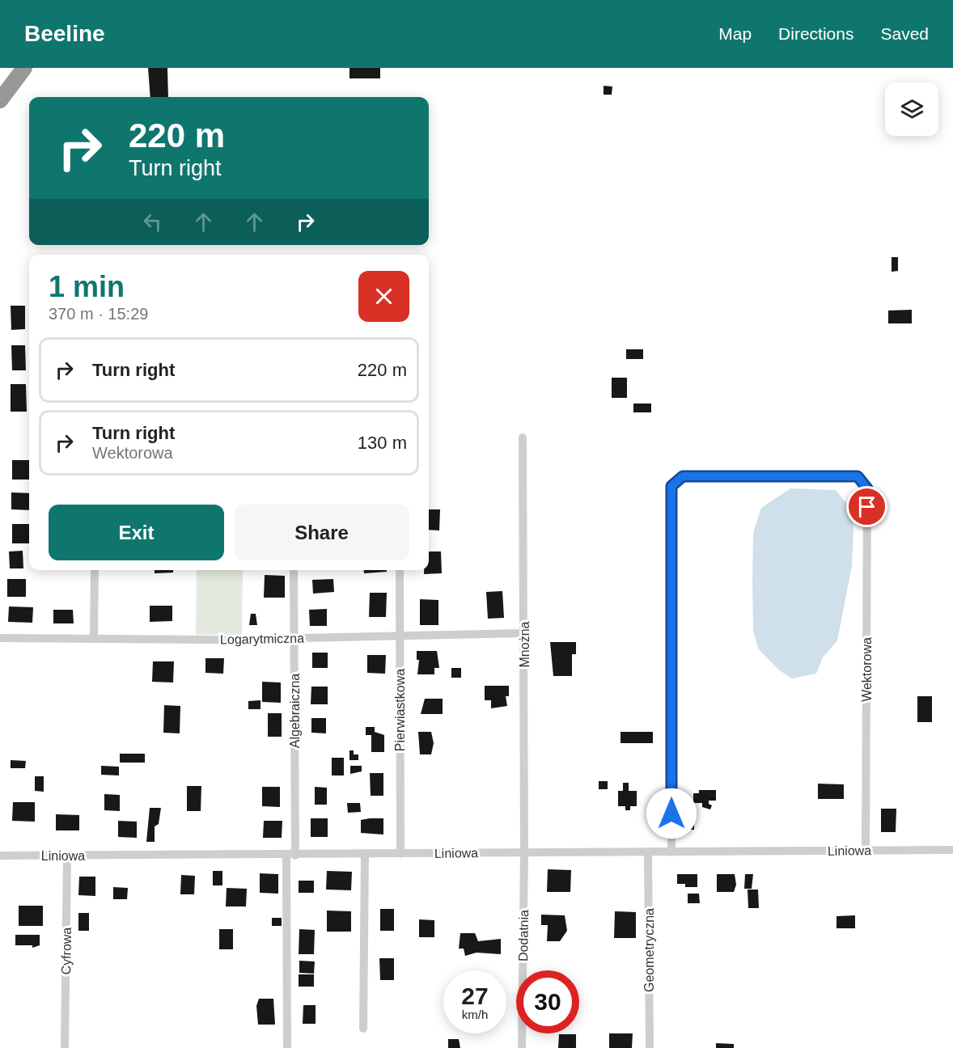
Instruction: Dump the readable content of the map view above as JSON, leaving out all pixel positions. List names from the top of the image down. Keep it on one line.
{"streets":{"street":["Logarytmiczna","Mnożna","Wektorowa","Pierwiastkowa","Algebraiczna","Liniowa","Dodatnia","Geometryczna","Cyfrowa"]},"crossings":[["Logarytmiczna","Mnożna"],["Logarytmiczna","Pierwiastkowa"],["Logarytmiczna","Algebraiczna"],["Mnożna","Liniowa"],["Mnożna","Dodatnia"],["Wektorowa","Liniowa"],["Pierwiastkowa","Liniowa"],["Algebraiczna","Liniowa"],["Liniowa","Dodatnia"],["Liniowa","Geometryczna"],["Liniowa","Cyfrowa"]],"page":{"header":"Beeline","nav":["Map","Directions","Saved"],"turn":["220 m","Turn right"],"heading":["1 min","370 m · 15:29"],"list":[{"name":"Turn right","value":"220 m"},{"name":"Turn right","note":"Wektorowa","value":"130 m"}],"buttons":["Exit","Share"],"speed":"27 km/h","limit":"30"}}
